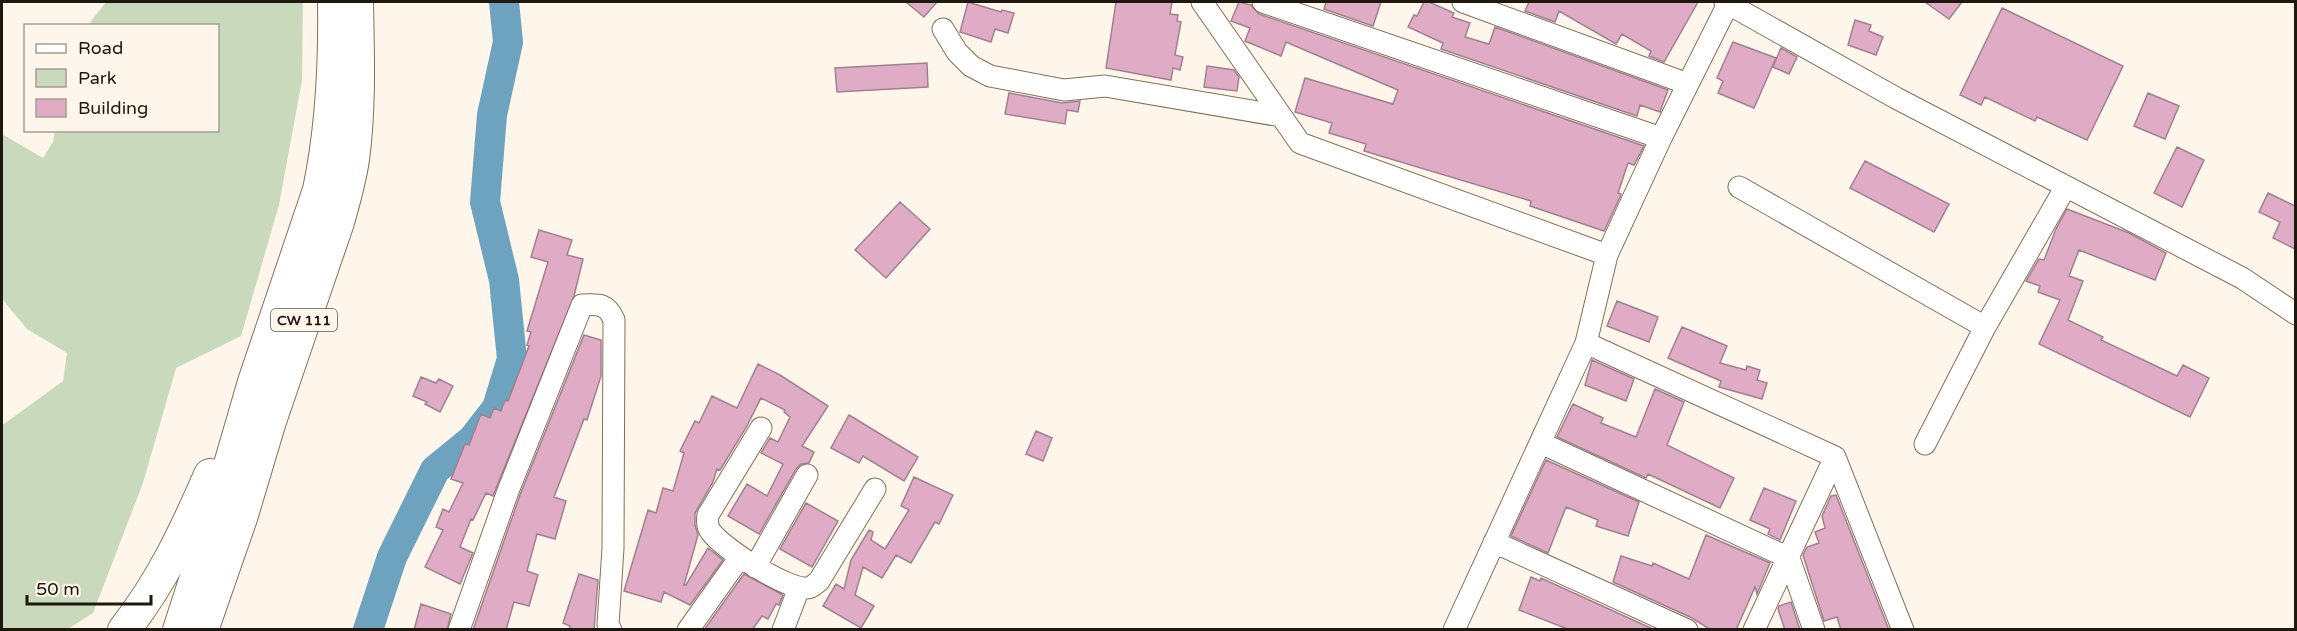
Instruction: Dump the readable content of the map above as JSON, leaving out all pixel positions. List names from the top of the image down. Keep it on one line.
{"streets":{"highway":["CW 111"]},"legend":["Road","Park","Building"],"scale_bar":"50 m"}
